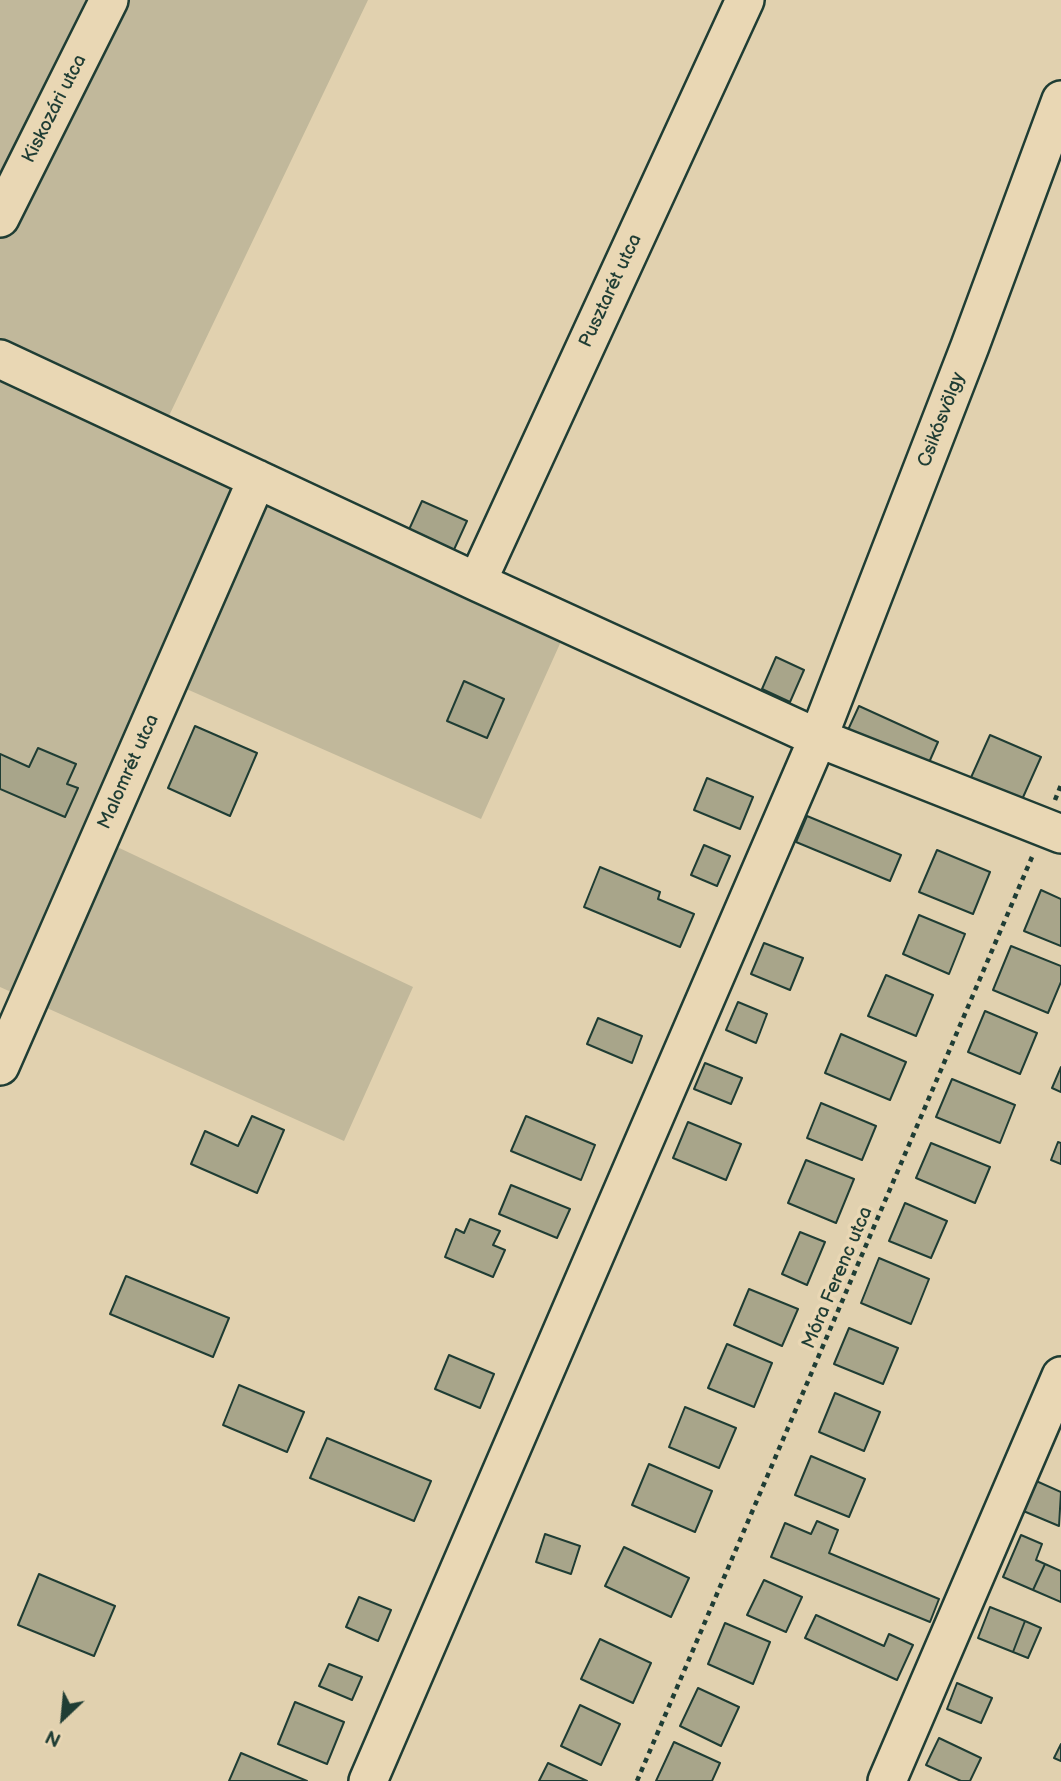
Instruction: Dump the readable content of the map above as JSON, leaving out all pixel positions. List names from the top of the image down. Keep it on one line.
{"streets":{"street":["Kiskozári utca","Pusztarét utca","Csikósvölgy","Malomrét utca"],"path":["Móra Ferenc utca"]},"north":"bottom left"}
